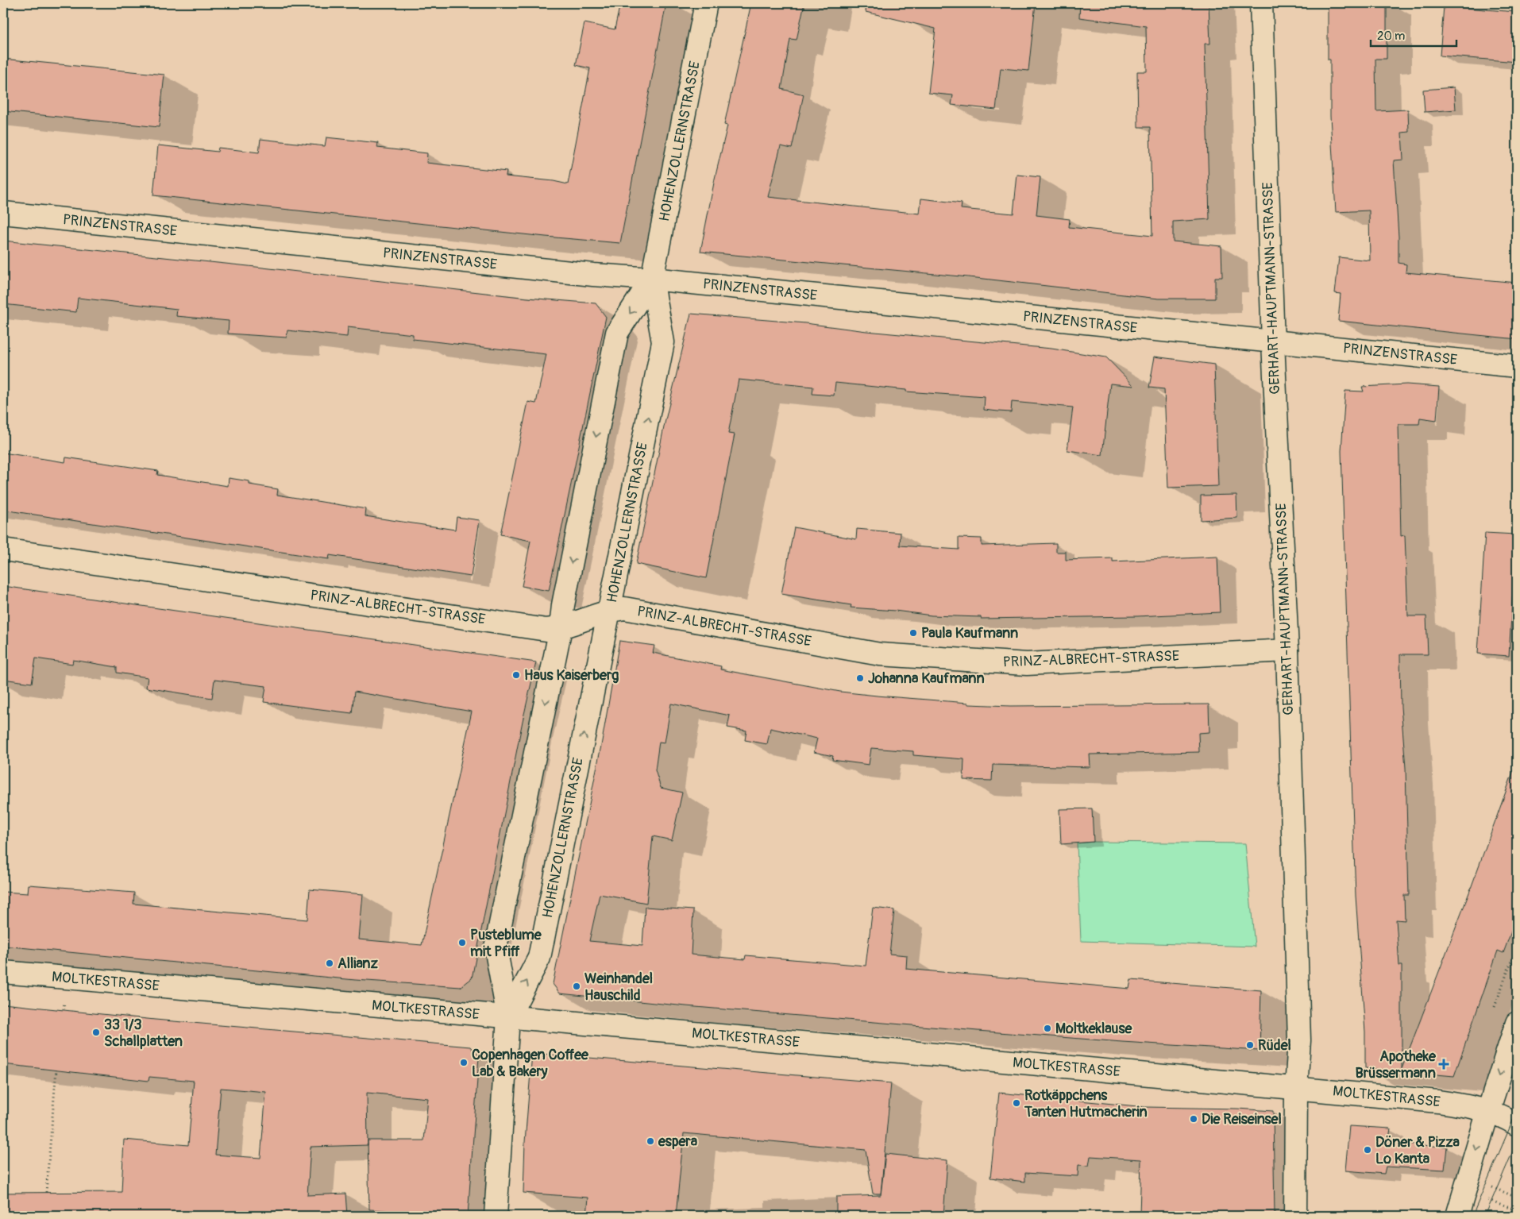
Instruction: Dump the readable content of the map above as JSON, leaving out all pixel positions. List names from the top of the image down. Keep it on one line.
{"streets":{"street":["HOHENZOLLERNSTRASSE","PRINZENSTRASSE","GERHART-HAUPTMANN-STRASSE","PRINZ-ALBRECHT-STRASSE","MOLTKESTRASSE"]},"crossings":[["HOHENZOLLERNSTRASSE","PRINZENSTRASSE"],["HOHENZOLLERNSTRASSE","PRINZ-ALBRECHT-STRASSE"],["HOHENZOLLERNSTRASSE","MOLTKESTRASSE"],["PRINZENSTRASSE","GERHART-HAUPTMANN-STRASSE"],["GERHART-HAUPTMANN-STRASSE","PRINZ-ALBRECHT-STRASSE"],["GERHART-HAUPTMANN-STRASSE","MOLTKESTRASSE"]],"places":{"other":["Paula Kaufmann","Haus Kaiserberg","Johanna Kaufmann","Pusteblume mit Pfiff","Allianz","Weinhandel Hauschild","Moltkeklause","33 1/3 Schallplatten","Rüdel","Copenhagen Coffee Lab & Bakery","Rotkäppchens Tanten Hutmacherin","Die Reiseinsel","espera","Döner & Pizza Lo Kanta"],"health":["Apotheke Brüssermann"]},"scale_bar":"20 m"}
